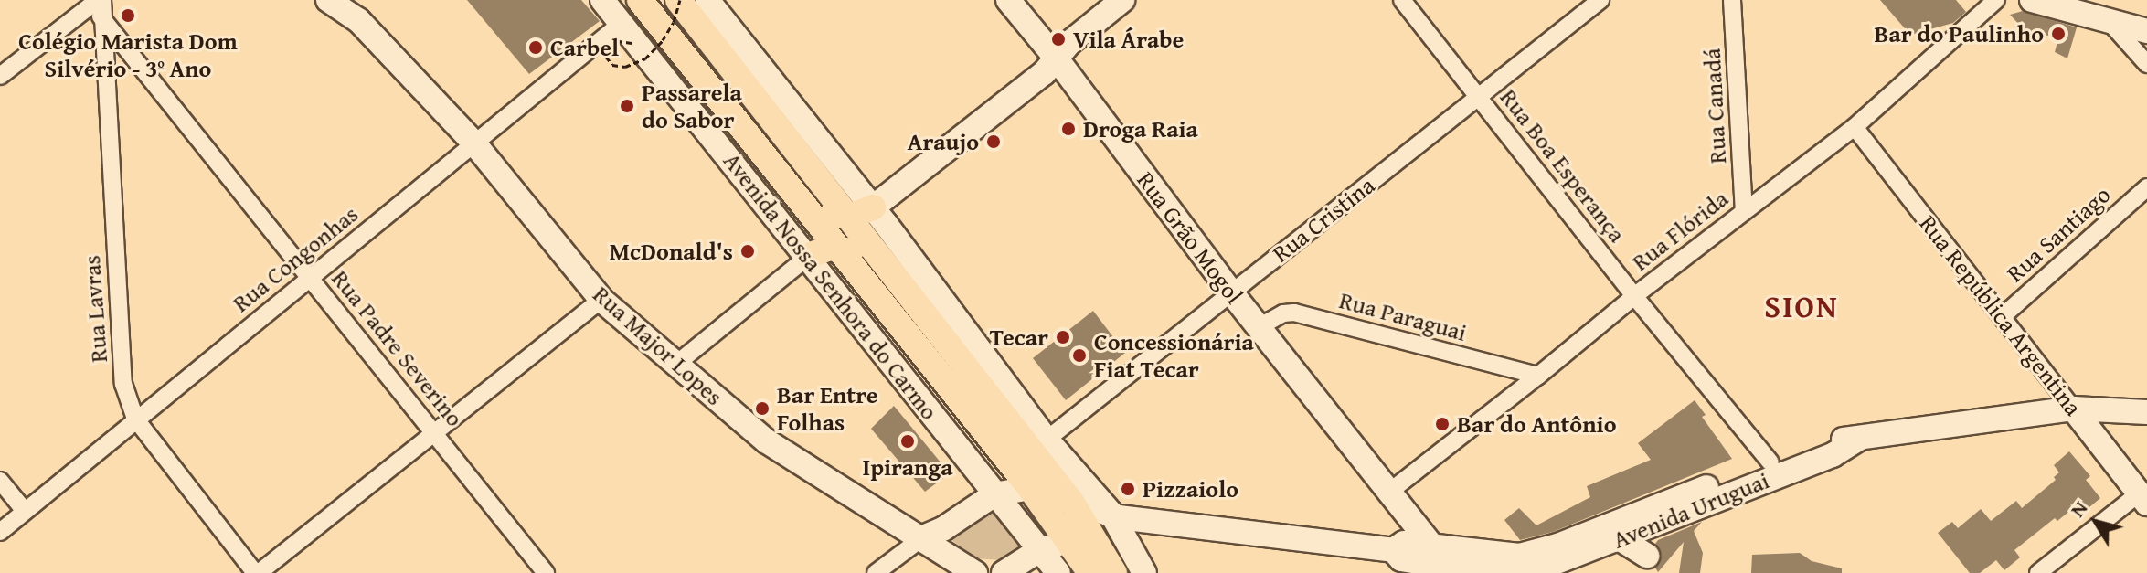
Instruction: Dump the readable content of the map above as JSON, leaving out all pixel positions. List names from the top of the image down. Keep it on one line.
{"streets":{"main road":["Avenida Nossa Senhora do Carmo"],"street":["Rua Canadá","Rua Boa Esperança","Rua Cristina","Rua Flórida","Rua Santiago","Rua Grão Mogol","Rua Congonhas","Rua Lavras","Rua República Argentina","Rua Paraguai","Rua Major Lopes","Rua Padre Severino","Avenida Uruguai"]},"crossings":[["Rua Canadá","Rua Flórida"],["Rua Boa Esperança","Rua Cristina"],["Rua Boa Esperança","Rua Flórida"],["Rua Boa Esperança","Avenida Uruguai"],["Rua Cristina","Rua Grão Mogol"],["Rua Cristina","Avenida Nossa Senhora do Carmo"],["Rua Flórida","Rua Grão Mogol"],["Rua Flórida","Rua República Argentina"],["Rua Flórida","Rua Paraguai"],["Rua Santiago","Rua República Argentina"],["Rua Grão Mogol","Rua Paraguai"],["Rua Grão Mogol","Avenida Uruguai"],["Rua Congonhas","Avenida Nossa Senhora do Carmo"],["Rua Congonhas","Rua Lavras"],["Rua Congonhas","Rua Major Lopes"],["Rua Congonhas","Rua Padre Severino"],["Avenida Nossa Senhora do Carmo","Avenida Uruguai"],["Rua Lavras","Rua Padre Severino"],["Rua República Argentina","Avenida Uruguai"]],"districts":["SION"],"places":["Colégio Marista Dom Silvério - 3º Ano","Bar do Paulinho","Vila Árabe","Carbel","Passarela do Sabor","Droga Raia","Araujo","McDonald's","Tecar","Concessionária Fiat Tecar","Bar Entre Folhas","Bar do Antônio","Ipiranga","Pizzaiolo"],"north":"top left"}
